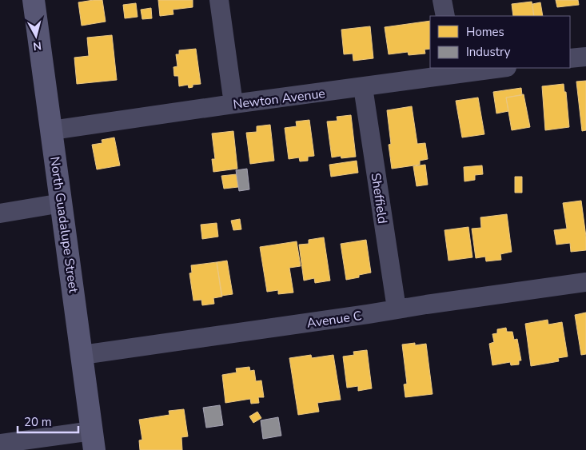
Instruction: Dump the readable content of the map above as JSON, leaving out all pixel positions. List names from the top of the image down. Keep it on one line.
{"streets":{"street":["Newton Avenue","Sheffield","North Guadalupe Street","Avenue C"]},"crossings":[["Newton Avenue","Sheffield"],["Newton Avenue","North Guadalupe Street"],["Sheffield","Avenue C"],["North Guadalupe Street","Avenue C"]],"legend":["Homes","Industry"],"scale_bar":"20 m","north":"bottom"}
